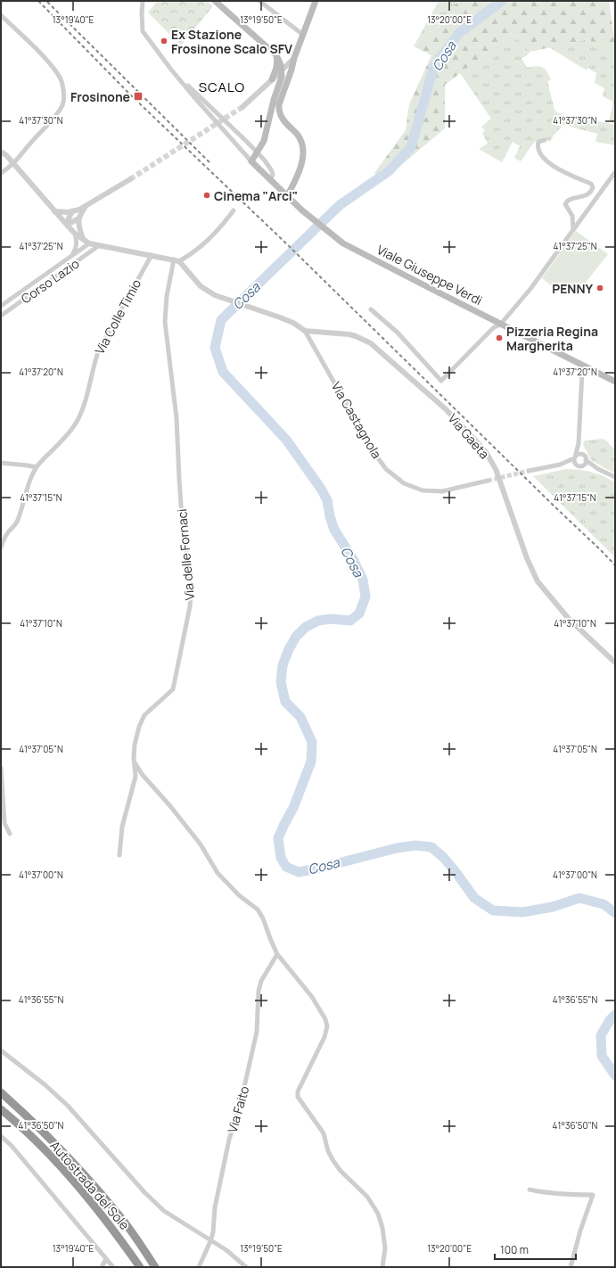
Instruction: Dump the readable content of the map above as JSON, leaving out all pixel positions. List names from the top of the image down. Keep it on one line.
{"streets":{"highway":["Autostrada del Sole"],"main road":["Viale Giuseppe Verdi"],"street":["Corso Lazio","Via Colle Timio","Via Castagnola","Via Gaeta","Via delle Fornaci","Via Faito"]},"crossings":[["Via Castagnola","Via Gaeta"],["Via Gaeta","Via delle Fornaci"]],"districts":["SCALO"],"water":["Cosa"],"places":{"other":["Ex Stazione Frosinone Scalo SFV","Cinema \"Arci\"","PENNY","Pizzeria Regina Margherita"],"transit":["Frosinone"]},"scale_bar":"100 m","coordinates":["13°19'40\"E","13°19'50\"E","13°20'00\"E","41°37'30\"N","41°37'25\"N","41°37'20\"N","41°37'15\"N","41°37'10\"N","41°37'05\"N","41°37'00\"N","41°36'55\"N","41°36'50\"N"]}
